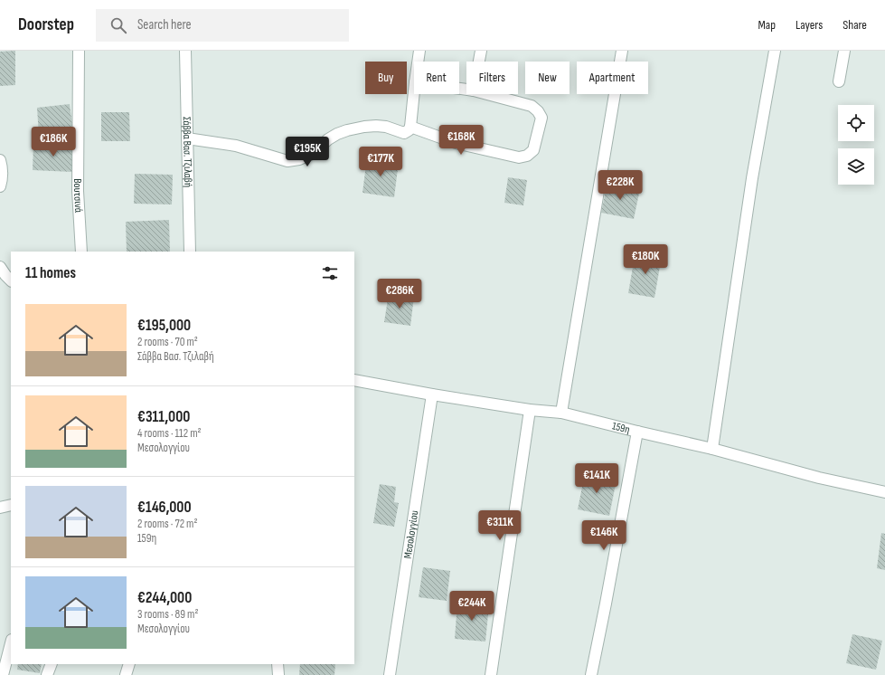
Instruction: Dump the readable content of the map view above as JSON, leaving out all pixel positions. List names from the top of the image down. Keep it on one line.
{"streets":{"street":["Σάββα Βασ. Τζιλαβή","Βουτσινά","159η","Μεσολογγίου"]},"crossings":[["159η","Μεσολογγίου"]],"page":{"header":"Doorstep","search":"Search here","nav":["Map","Layers","Share"],"chip":["Buy","Rent","Filters","New","Apartment"],"price":["€168K","€186K","€195K","€177K","€228K","€180K","€286K","€141K","€311K","€146K","€244K"],"heading":"11 homes","list":[{"name":"€195,000","note":"2 rooms · 70 m² · Σάββα Βασ. Τζιλαβή"},{"name":"€311,000","note":"4 rooms · 112 m² · Μεσολογγίου"},{"name":"€146,000","note":"2 rooms · 72 m² · 159η"},{"name":"€244,000","note":"3 rooms · 89 m² · Μεσολογγίου"}]}}
